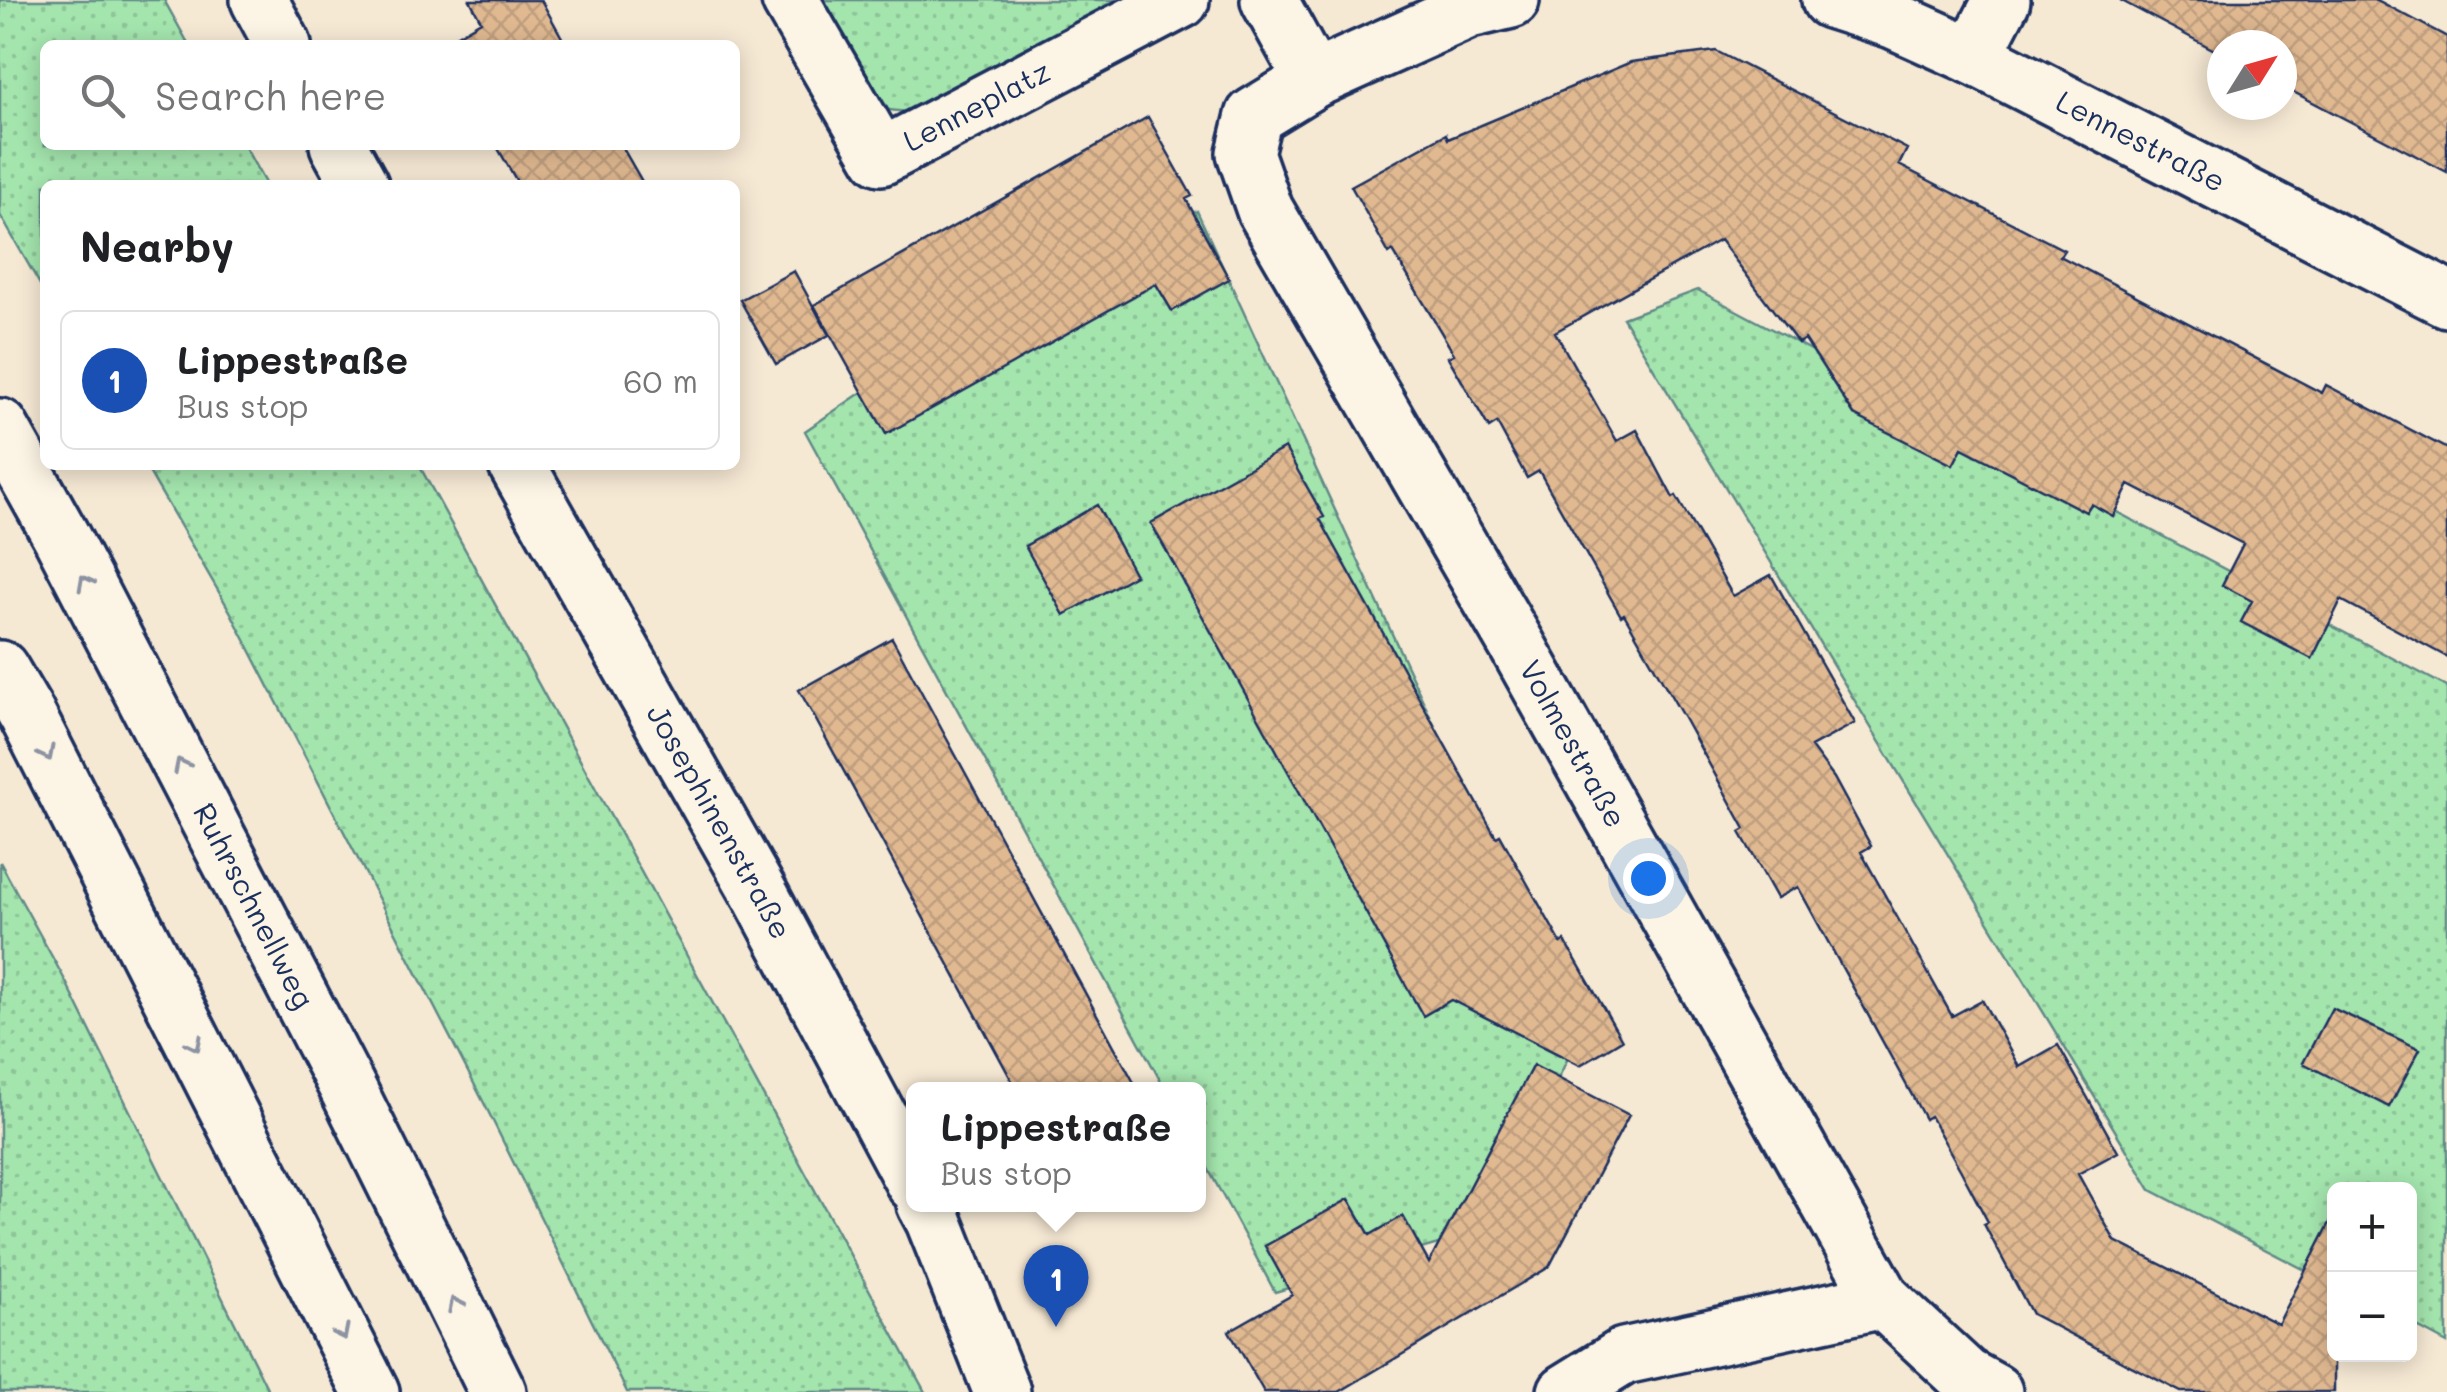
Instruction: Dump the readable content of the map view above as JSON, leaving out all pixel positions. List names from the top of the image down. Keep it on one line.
{"streets":{"main road":["Lenneplatz","Lennestraße","Volmestraße","Josephinenstraße","Ruhrschnellweg"]},"north":"top right","page":{"search":"Search here","heading":"Nearby","list":[{"mark":"1","name":"Lippestraße","note":"Bus stop","value":"60 m"}],"popup":["Lippestraße","Bus stop"],"map_buttons":["+","−"],"pins":"1"}}
